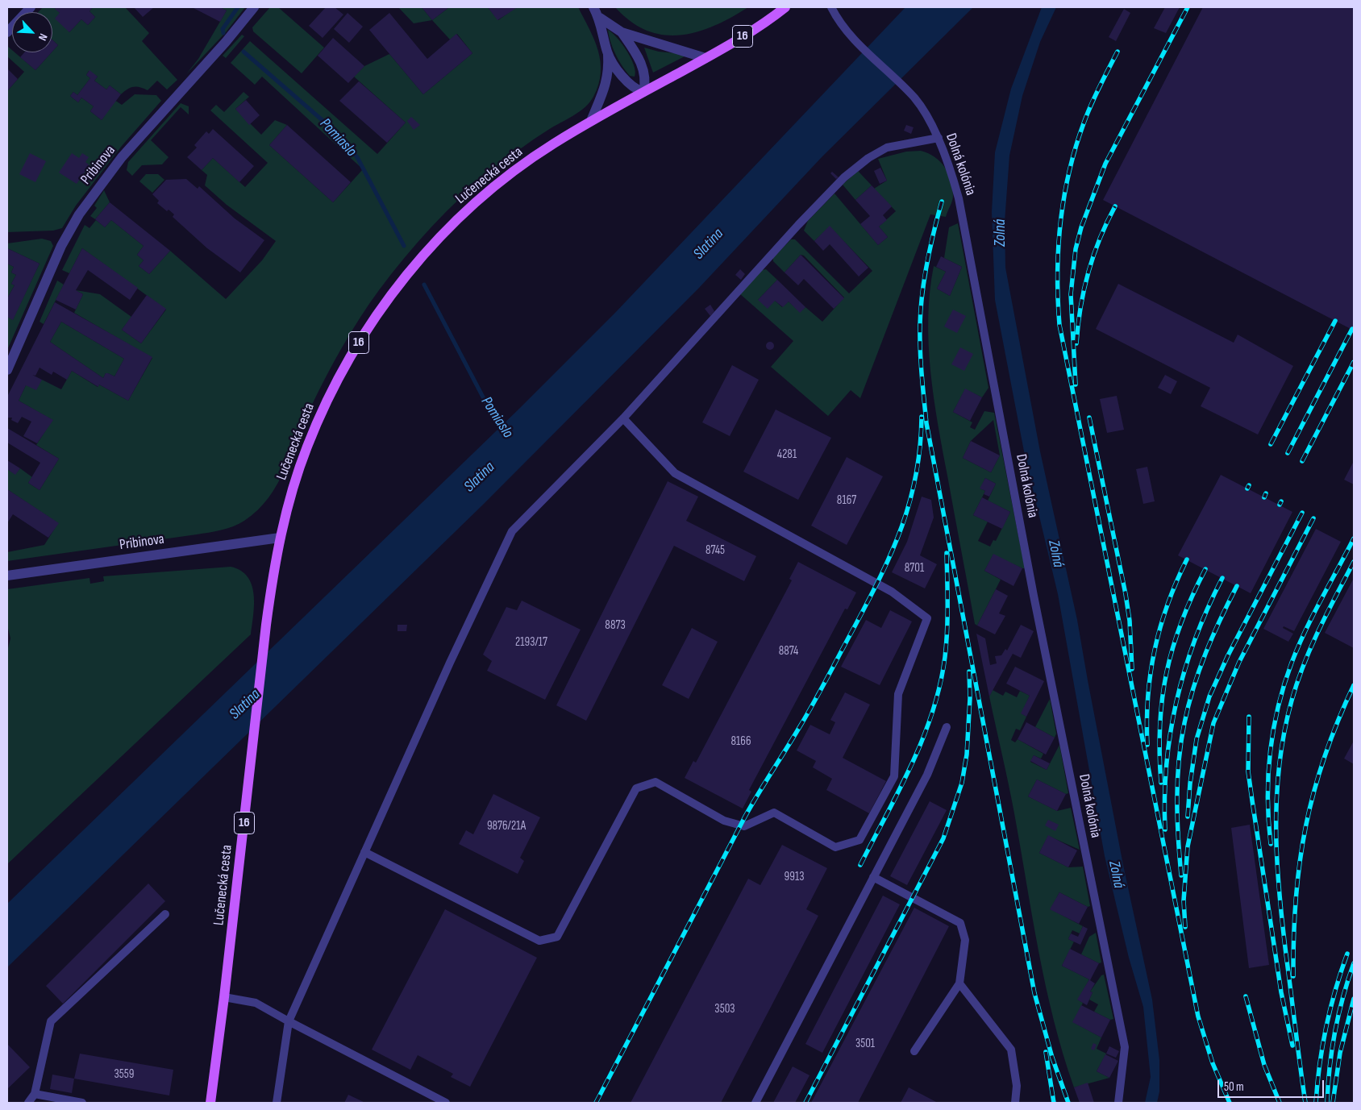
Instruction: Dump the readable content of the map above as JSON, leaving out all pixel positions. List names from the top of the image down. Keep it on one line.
{"streets":{"main road":["16","Lučenecká cesta"],"street":["Pribinova"],"lane":["Dolná kolónia"]},"crossings":[["Pribinova","Lučenecká cesta"]],"water":["Pomiaslo","Zolná","Slatina"],"house_numbers":["4281","8167","8745","8701","8873","2193/17","8874","8166","9876/21A","9913","3503","3501","3559"],"scale_bar":"50 m","north":"bottom right"}
